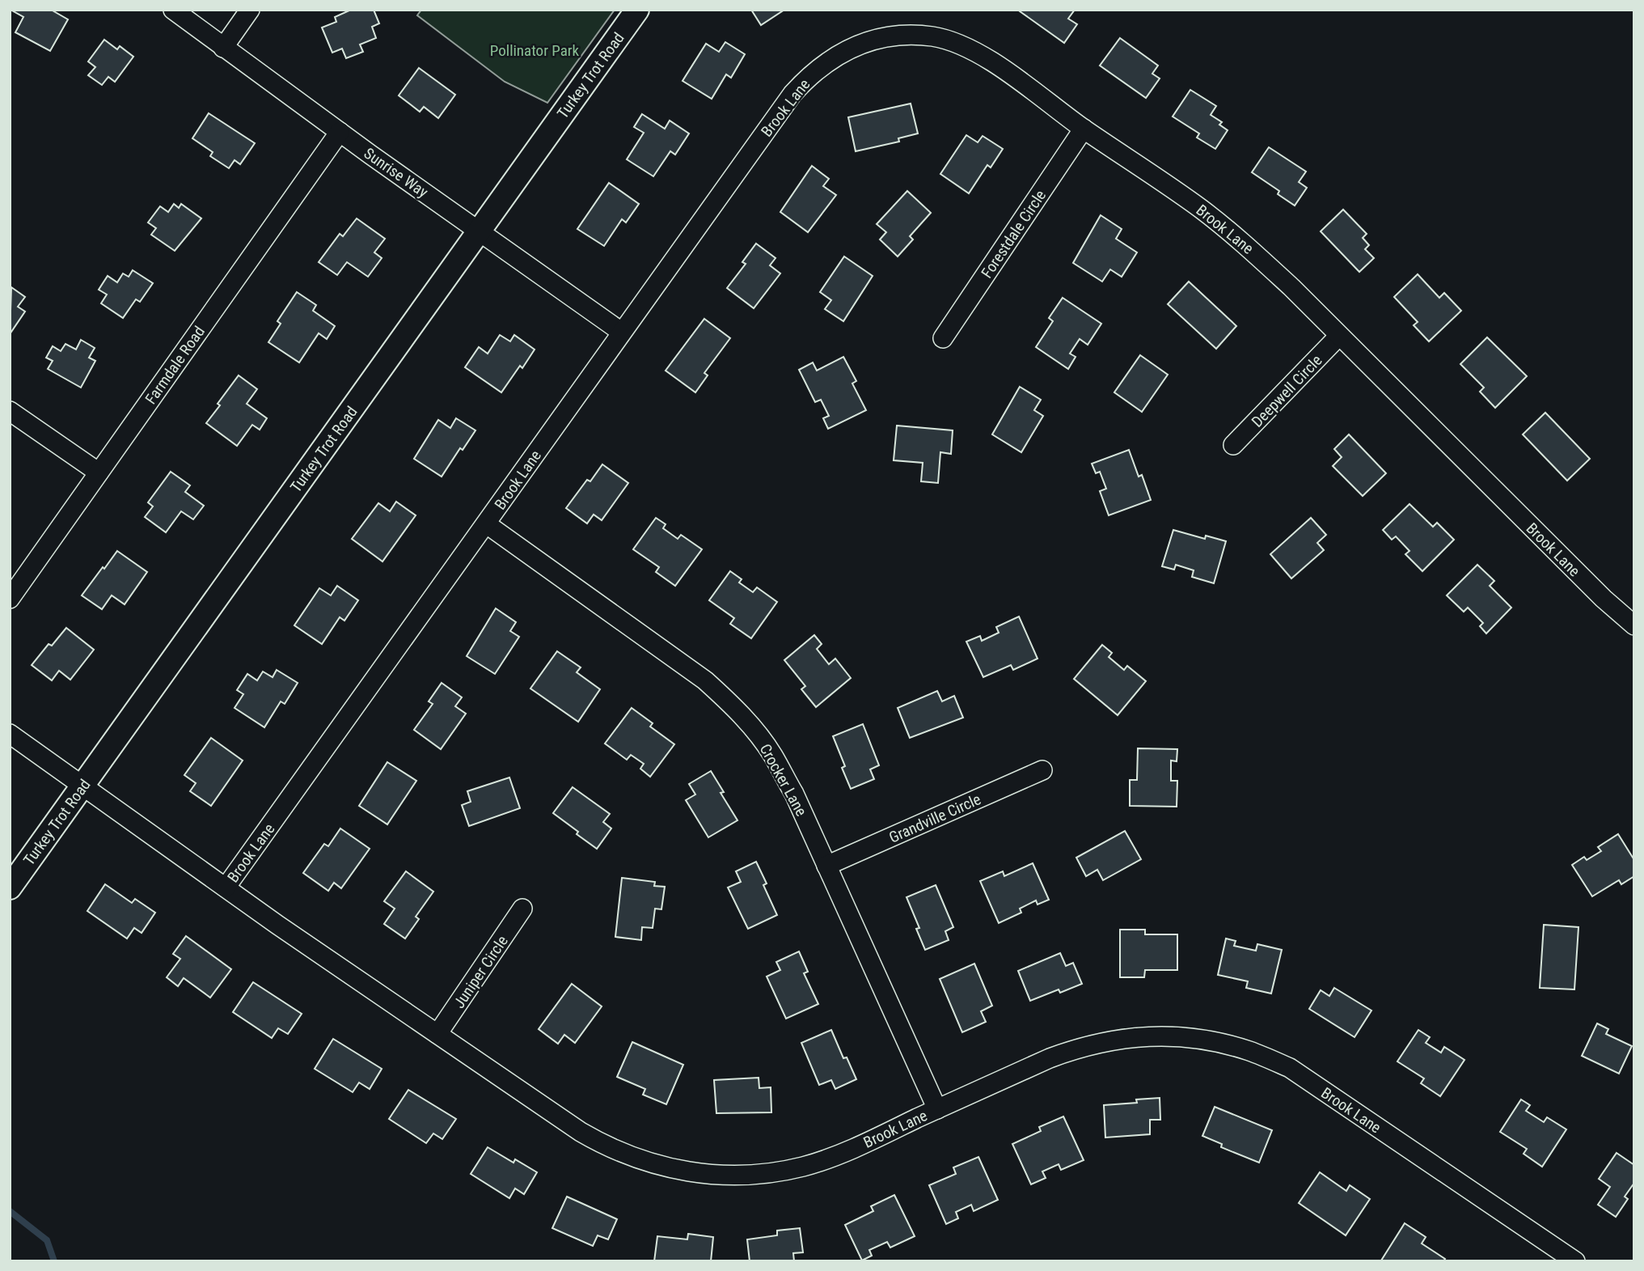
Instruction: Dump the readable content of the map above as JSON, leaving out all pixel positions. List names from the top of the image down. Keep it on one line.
{"streets":{"street":["Turkey Trot Road","Brook Lane","Sunrise Way","Forestdale Circle","Farmdale Road","Deepwell Circle","Crocker Lane","Grandville Circle","Juniper Circle"]},"crossings":[["Turkey Trot Road","Brook Lane"],["Turkey Trot Road","Sunrise Way"],["Brook Lane","Sunrise Way"],["Brook Lane","Forestdale Circle"],["Brook Lane","Deepwell Circle"],["Brook Lane","Crocker Lane"],["Brook Lane","Juniper Circle"],["Sunrise Way","Farmdale Road"],["Crocker Lane","Grandville Circle"]],"parks":["Pollinator Park"]}
